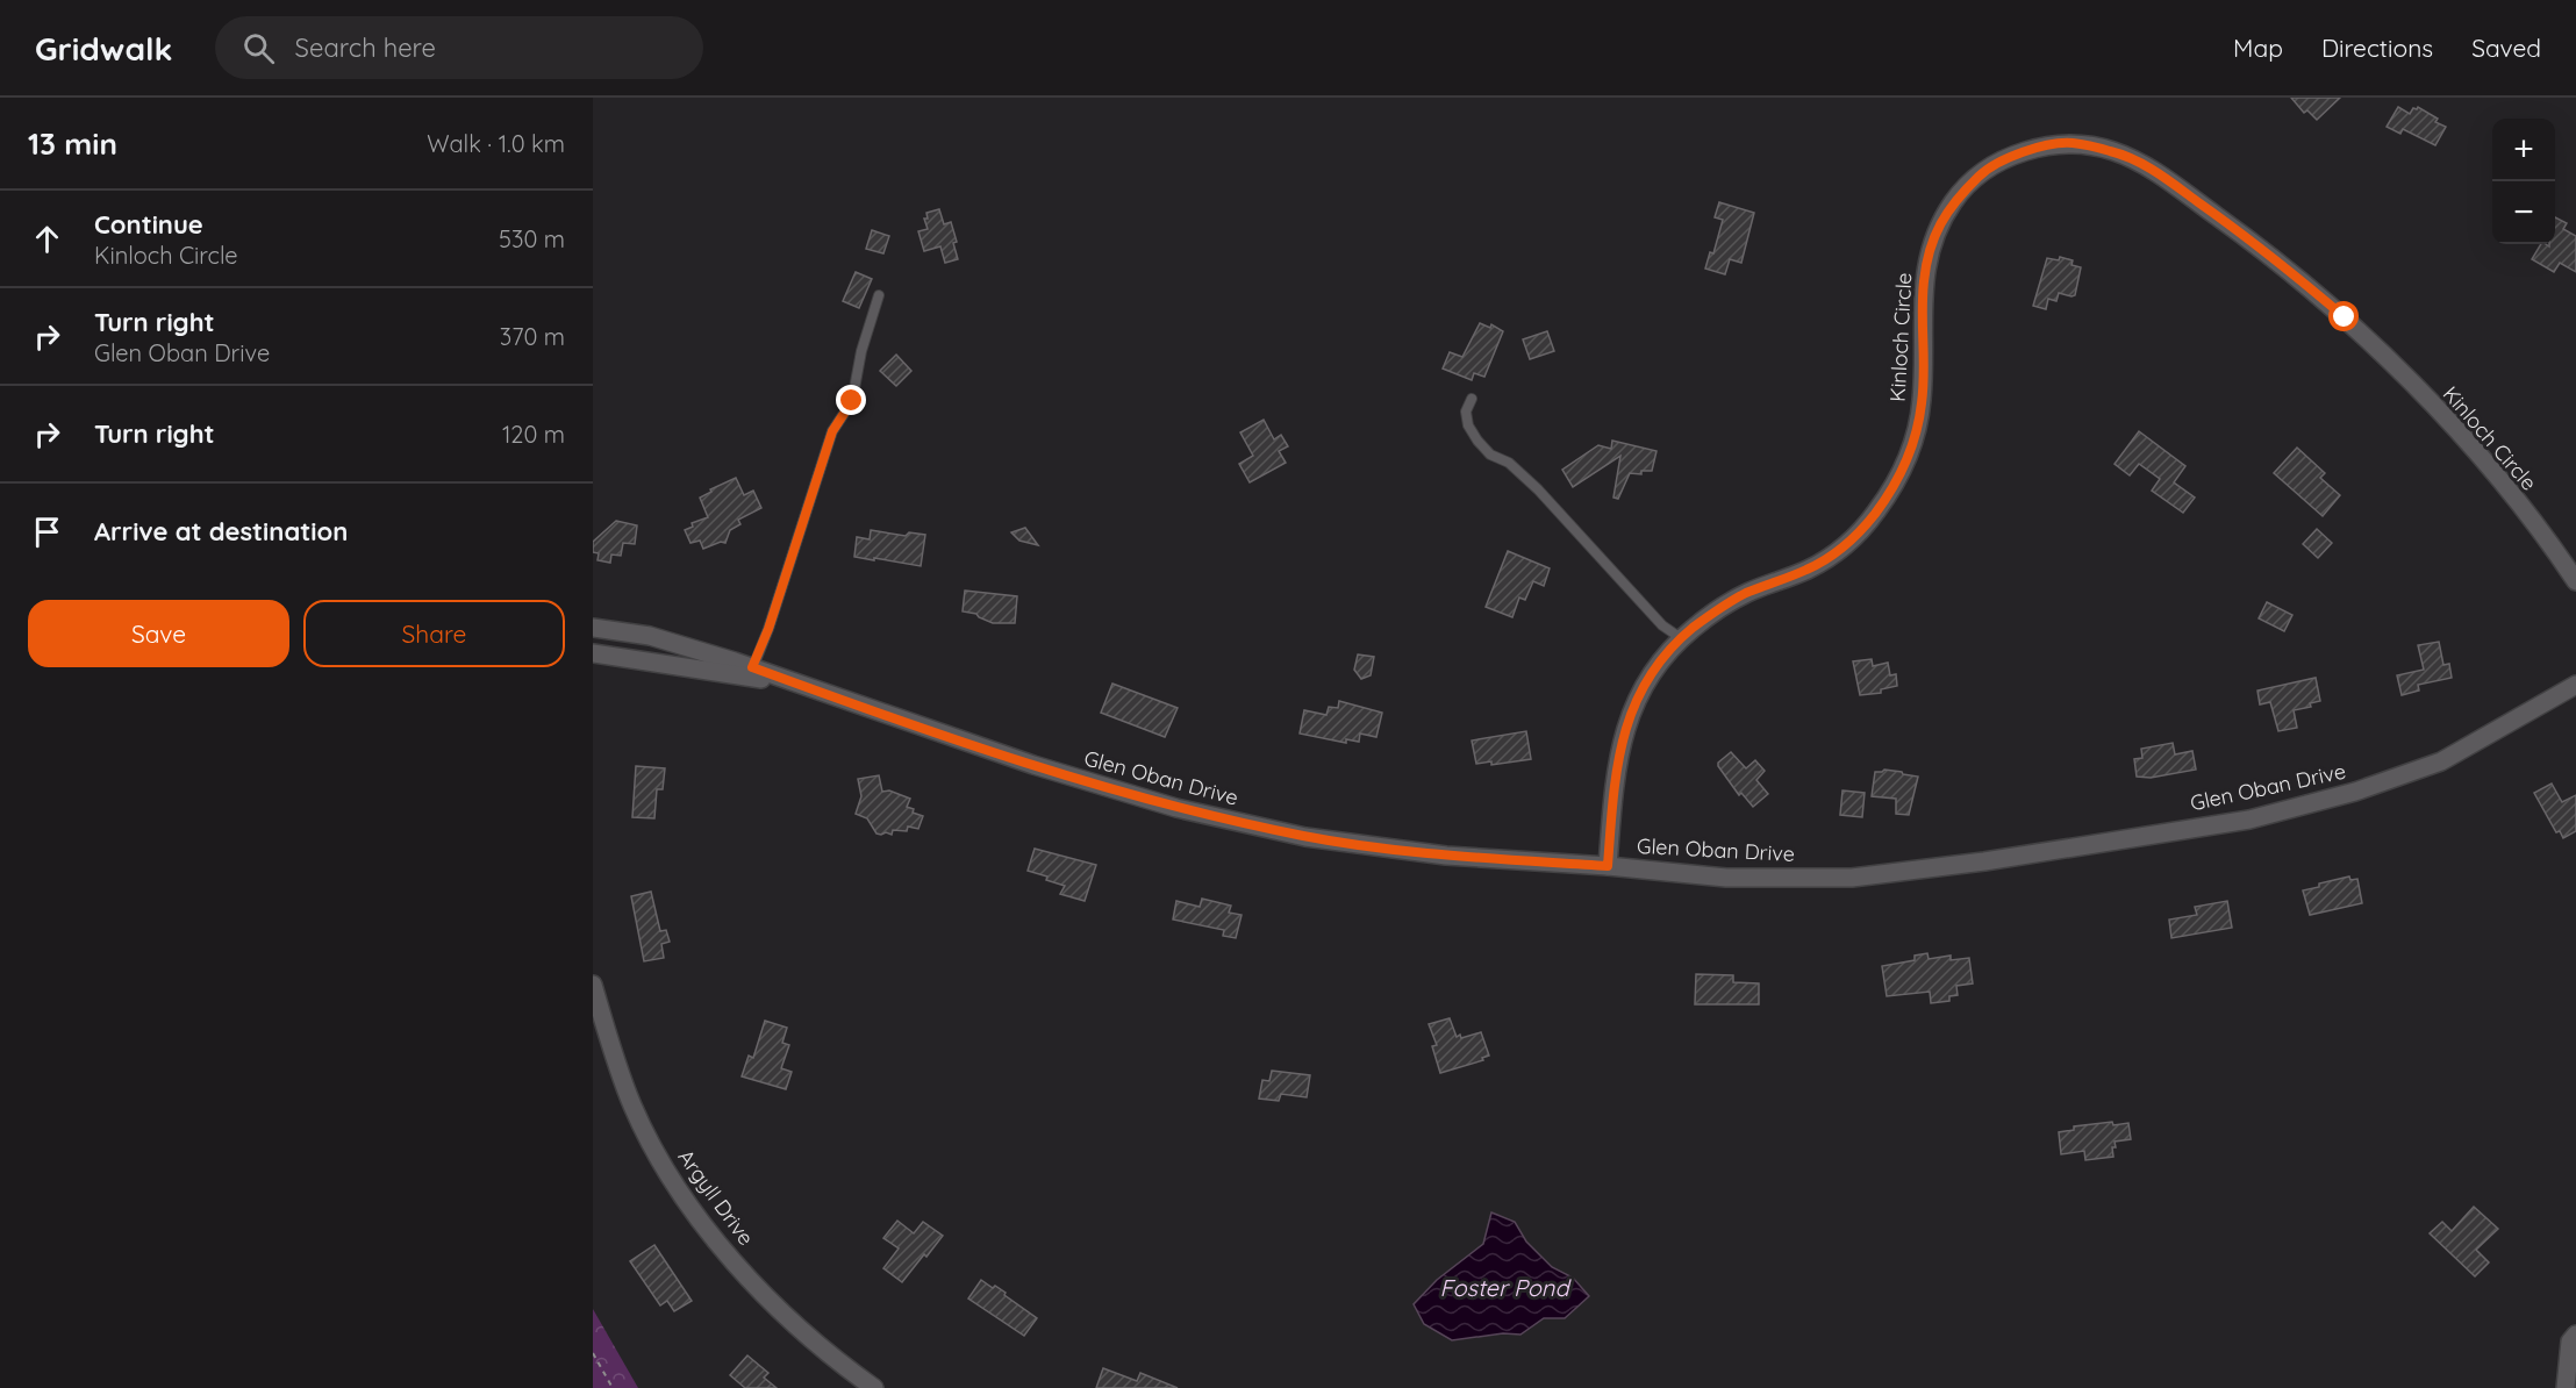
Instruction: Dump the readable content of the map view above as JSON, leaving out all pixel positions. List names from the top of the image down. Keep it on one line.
{"streets":{"street":["Kinloch Circle","Glen Oban Drive","Argyll Drive"]},"crossings":[["Kinloch Circle","Glen Oban Drive"]],"water":["Foster Pond"],"page":{"header":"Gridwalk","search":"Search here","nav":["Map","Directions","Saved"],"heading":["13 min","Walk · 1.0 km"],"map_buttons":["+","−"],"list":[["Continue","Kinloch Circle","530 m"],["Turn right","Glen Oban Drive","370 m"],["Turn right","120 m"],"Arrive at destination"],"buttons":["Save","Share"]}}
